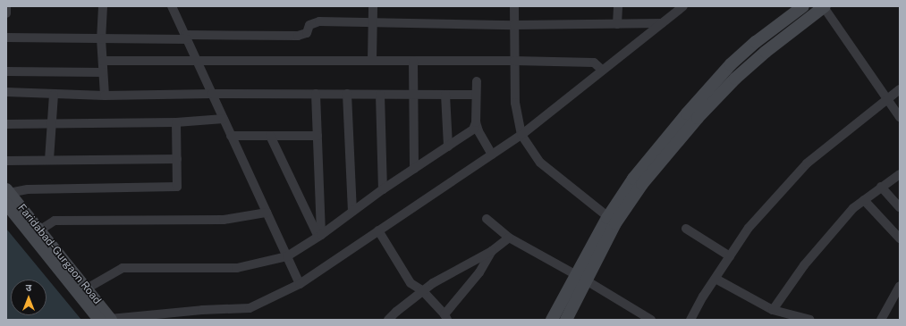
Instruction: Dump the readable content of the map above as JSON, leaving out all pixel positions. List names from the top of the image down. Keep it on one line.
{"streets":{"street":["Faridabad-Gurgaon Road"]},"north":"top"}
